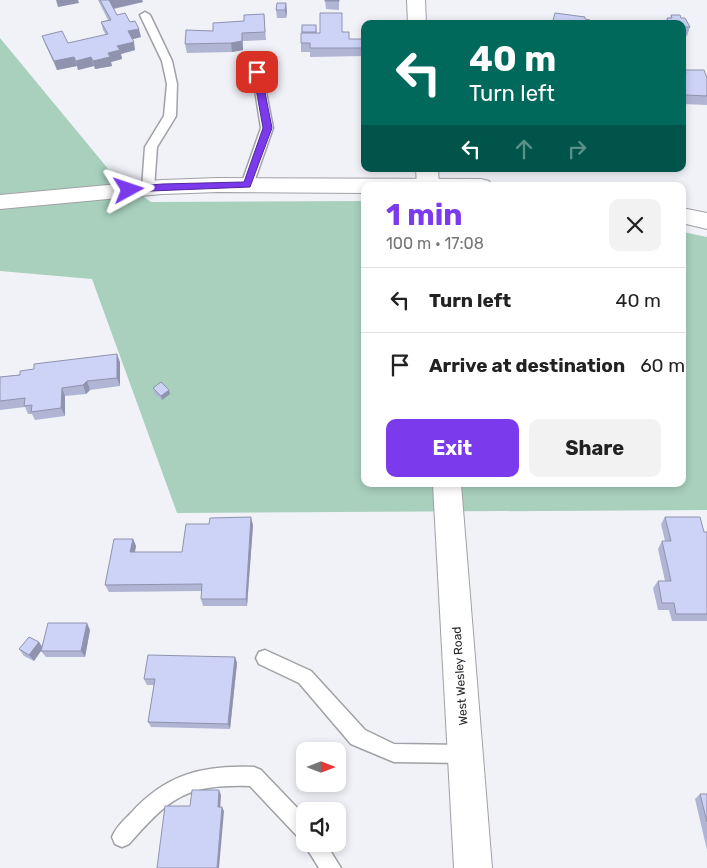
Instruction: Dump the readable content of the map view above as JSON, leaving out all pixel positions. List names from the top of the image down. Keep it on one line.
{"streets":{"street":["West Wesley Road"]},"north":"right","page":{"turn":["40 m","Turn left"],"heading":["1 min","100 m · 17:08"],"list":[{"name":"Turn left","value":"40 m"},{"name":"Arrive at destination","value":"60 m"}],"buttons":["Exit","Share"]}}
